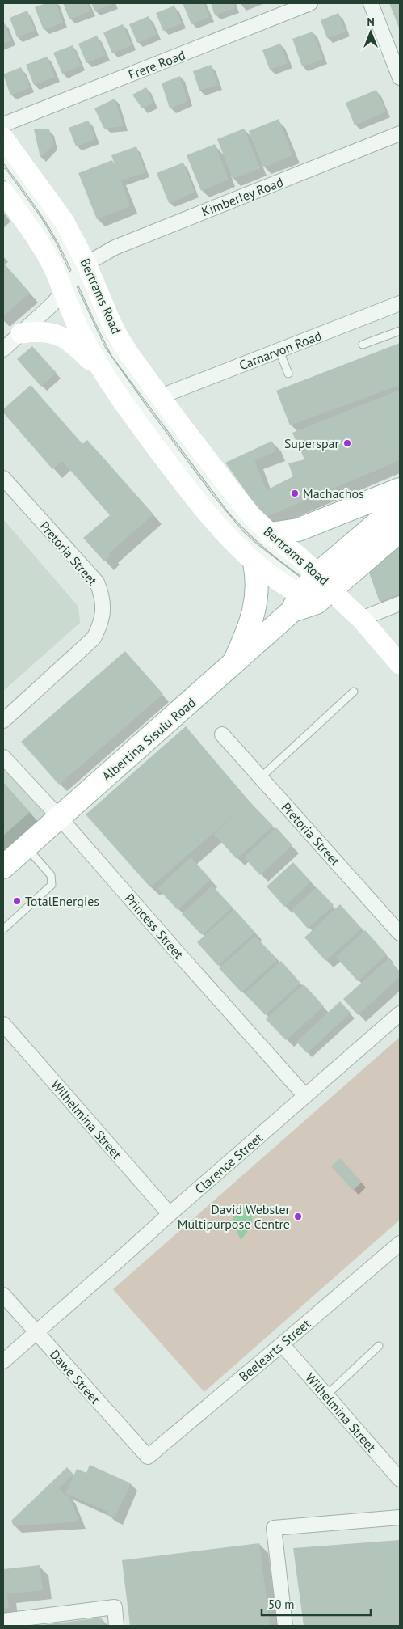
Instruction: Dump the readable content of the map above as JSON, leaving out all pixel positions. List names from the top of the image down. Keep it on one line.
{"streets":{"main road":["Bertrams Road","Albertina Sisulu Road"],"street":["Frere Road","Kimberley Road","Carnarvon Road","Pretoria Street","Princess Street","Wilhelmina Street","Clarence Street","Beelearts Street","Dawe Street"]},"crossings":[["Kimberley Road","Bertrams Road"],["Bertrams Road","Carnarvon Road"],["Bertrams Road","Albertina Sisulu Road"],["Albertina Sisulu Road","Princess Street"],["Princess Street","Clarence Street"],["Wilhelmina Street","Clarence Street"],["Wilhelmina Street","Beelearts Street"],["Clarence Street","Dawe Street"],["Beelearts Street","Dawe Street"]],"places":["Superspar","Machachos","TotalEnergies","David Webster Multipurpose Centre"],"scale_bar":"50 m","north":"top"}
